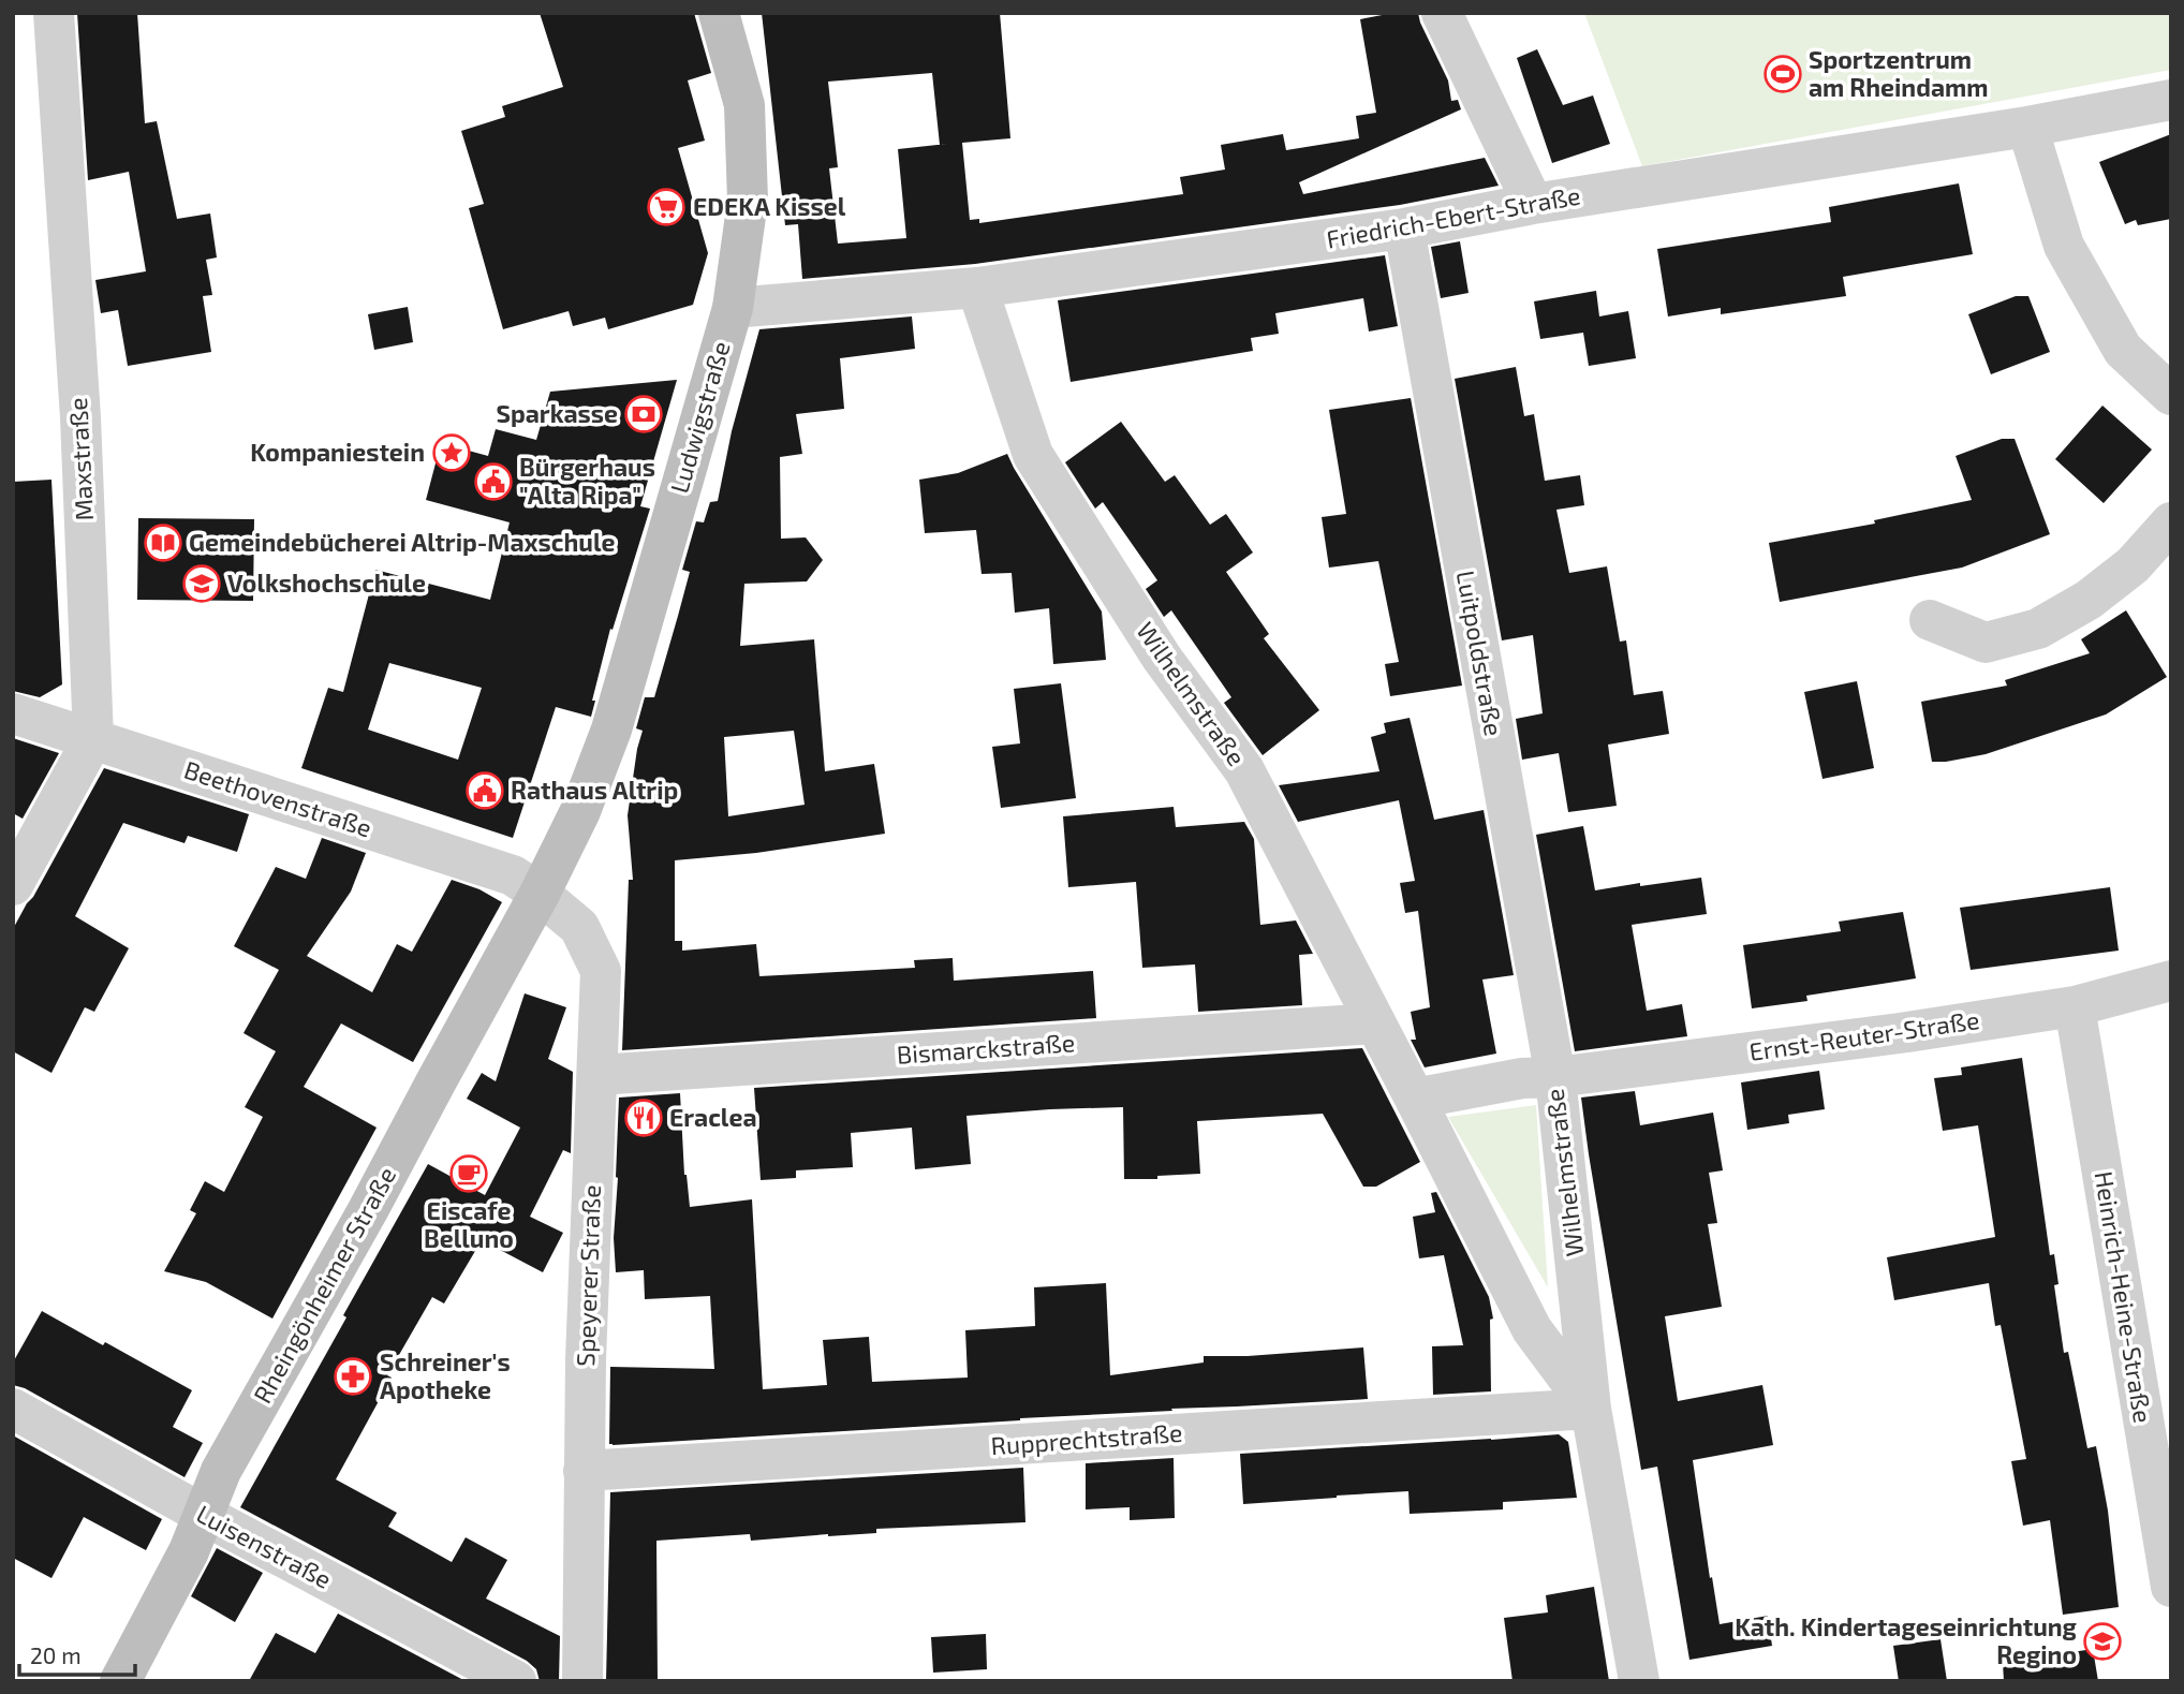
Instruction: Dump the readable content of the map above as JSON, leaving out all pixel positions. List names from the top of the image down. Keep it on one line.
{"streets":{"street":["Friedrich-Ebert-Straße","Ludwigstraße","Maxstraße","Luitpoldstraße","Wilhelmstraße","Beethovenstraße","Ernst-Reuter-Straße","Bismarckstraße","Speyerer Straße","Rheingönheimer Straße","Heinrich-Heine-Straße","Rupprechtstraße","Luisenstraße"]},"crossings":[["Friedrich-Ebert-Straße","Ludwigstraße"],["Friedrich-Ebert-Straße","Luitpoldstraße"],["Friedrich-Ebert-Straße","Wilhelmstraße"],["Ludwigstraße","Beethovenstraße"],["Ludwigstraße","Speyerer Straße"],["Ludwigstraße","Rheingönheimer Straße"],["Maxstraße","Beethovenstraße"],["Luitpoldstraße","Wilhelmstraße"],["Luitpoldstraße","Ernst-Reuter-Straße"],["Wilhelmstraße","Ernst-Reuter-Straße"],["Wilhelmstraße","Bismarckstraße"],["Wilhelmstraße","Rupprechtstraße"],["Beethovenstraße","Speyerer Straße"],["Beethovenstraße","Rheingönheimer Straße"],["Ernst-Reuter-Straße","Heinrich-Heine-Straße"],["Bismarckstraße","Speyerer Straße"],["Speyerer Straße","Rheingönheimer Straße"],["Speyerer Straße","Rupprechtstraße"],["Rheingönheimer Straße","Luisenstraße"]],"places":{"sports":["Sportzentrum am Rheindamm"],"supermarket":["EDEKA Kissel"],"bank":["Sparkasse"],"place":["Kompaniestein"],"public building":["Bürgerhaus \"Alta Ripa\"","Rathaus Altrip"],"library":["Gemeindebücherei Altrip-Maxschule"],"school or university":["Volkshochschule","Kath. Kindertageseinrichtung Regino"],"restaurant":["Eraclea"],"cafe":["Eiscafe Belluno"],"pharmacy":["Schreiner's Apotheke"]},"scale_bar":"20 m"}
